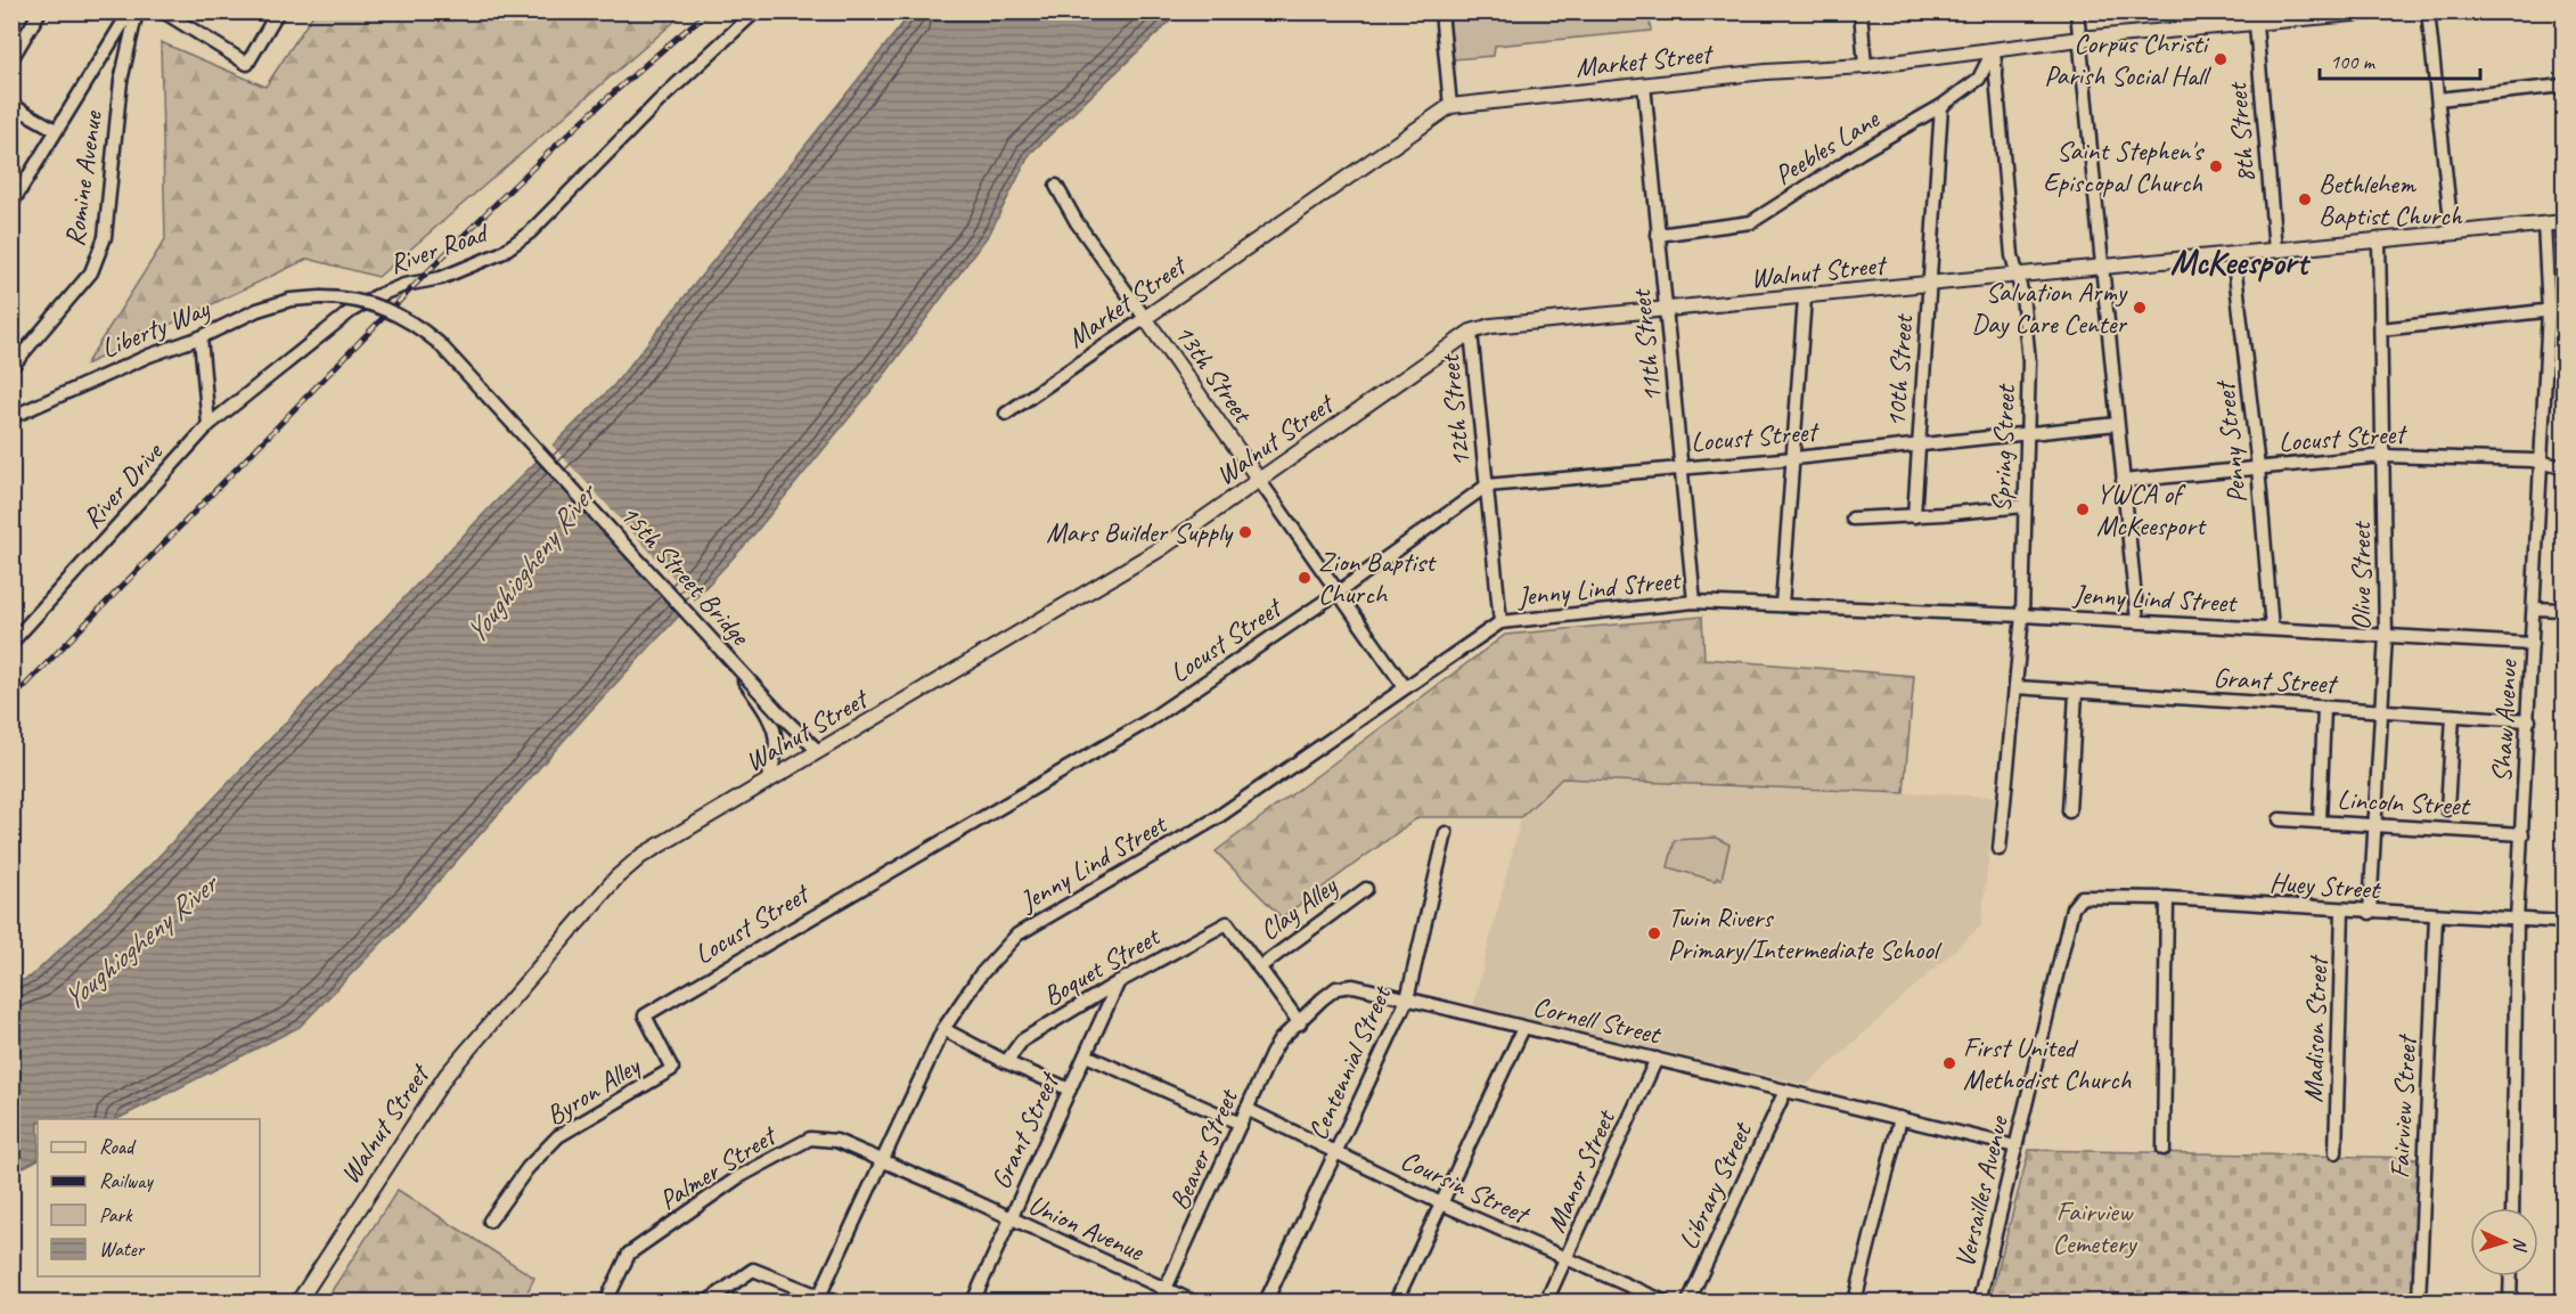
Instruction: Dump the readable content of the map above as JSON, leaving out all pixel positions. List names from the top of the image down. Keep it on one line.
{"streets":{"main road":["Market Street","Walnut Street","13th Street"],"street":["8th Street","Peebles Lane","Romine Avenue","River Road","Liberty Way","11th Street","10th Street","12th Street","Locust Street","Penny Street","Spring Street","River Drive","15th Street Bridge","Olive Street","Jenny Lind Street","Grant Street","Shaw Avenue","Lincoln Street","Huey Street","Clay Alley","Boquet Street","Cornell Street","Madison Street","Centennial Street","Byron Alley","Fairview Street","Beaver Street","Palmer Street","Manor Street","Coursin Street","Library Street","Versailles Avenue","Union Avenue"]},"crossings":[["Market Street","8th Street"],["Market Street","Peebles Lane"],["Market Street","11th Street"],["Market Street","13th Street"],["Market Street","Spring Street"],["8th Street","Walnut Street"],["Peebles Lane","11th Street"],["Peebles Lane","10th Street"],["Peebles Lane","Spring Street"],["River Road","River Drive"],["Walnut Street","11th Street"],["Walnut Street","10th Street"],["Walnut Street","13th Street"],["Walnut Street","12th Street"],["Walnut Street","Penny Street"],["Walnut Street","Spring Street"],["Walnut Street","15th Street Bridge"],["Walnut Street","Olive Street"],["Walnut Street","Shaw Avenue"],["Liberty Way","15th Street Bridge"],["11th Street","Locust Street"],["11th Street","Jenny Lind Street"],["10th Street","Locust Street"],["13th Street","Locust Street"],["13th Street","Jenny Lind Street"],["12th Street","Locust Street"],["12th Street","Jenny Lind Street"],["Locust Street","Penny Street"],["Locust Street","Spring Street"],["Locust Street","Olive Street"],["Locust Street","Shaw Avenue"],["Locust Street","Byron Alley"],["Penny Street","Jenny Lind Street"],["Spring Street","Jenny Lind Street"],["Spring Street","Grant Street"],["Olive Street","Jenny Lind Street"],["Olive Street","Grant Street"],["Olive Street","Lincoln Street"],["Olive Street","Huey Street"],["Jenny Lind Street","Shaw Avenue"],["Jenny Lind Street","Palmer Street"],["Jenny Lind Street","Union Avenue"],["Grant Street","Shaw Avenue"],["Grant Street","Boquet Street"],["Grant Street","Union Avenue"],["Shaw Avenue","Lincoln Street"],["Shaw Avenue","Huey Street"],["Huey Street","Madison Street"],["Huey Street","Fairview Street"],["Huey Street","Versailles Avenue"],["Clay Alley","Boquet Street"],["Cornell Street","Centennial Street"],["Cornell Street","Beaver Street"],["Cornell Street","Manor Street"],["Cornell Street","Library Street"],["Cornell Street","Versailles Avenue"],["Centennial Street","Coursin Street"],["Beaver Street","Coursin Street"],["Beaver Street","Union Avenue"],["Palmer Street","Union Avenue"],["Manor Street","Coursin Street"]],"districts":["McKeesport"],"water":["Youghiogheny River"],"parks":["Fairview Cemetery"],"places":["Corpus Christi Parish Social Hall","Saint Stephen's Episcopal Church","Bethlehem Baptist Church","Salvation Army Day Care Center","YWCA of McKeesport","Mars Builder Supply","Zion Baptist Church","Twin Rivers Primary/Intermediate School","First United Methodist Church"],"legend":["Road","Railway","Park","Water"],"scale_bar":"100 m","north":"right"}
